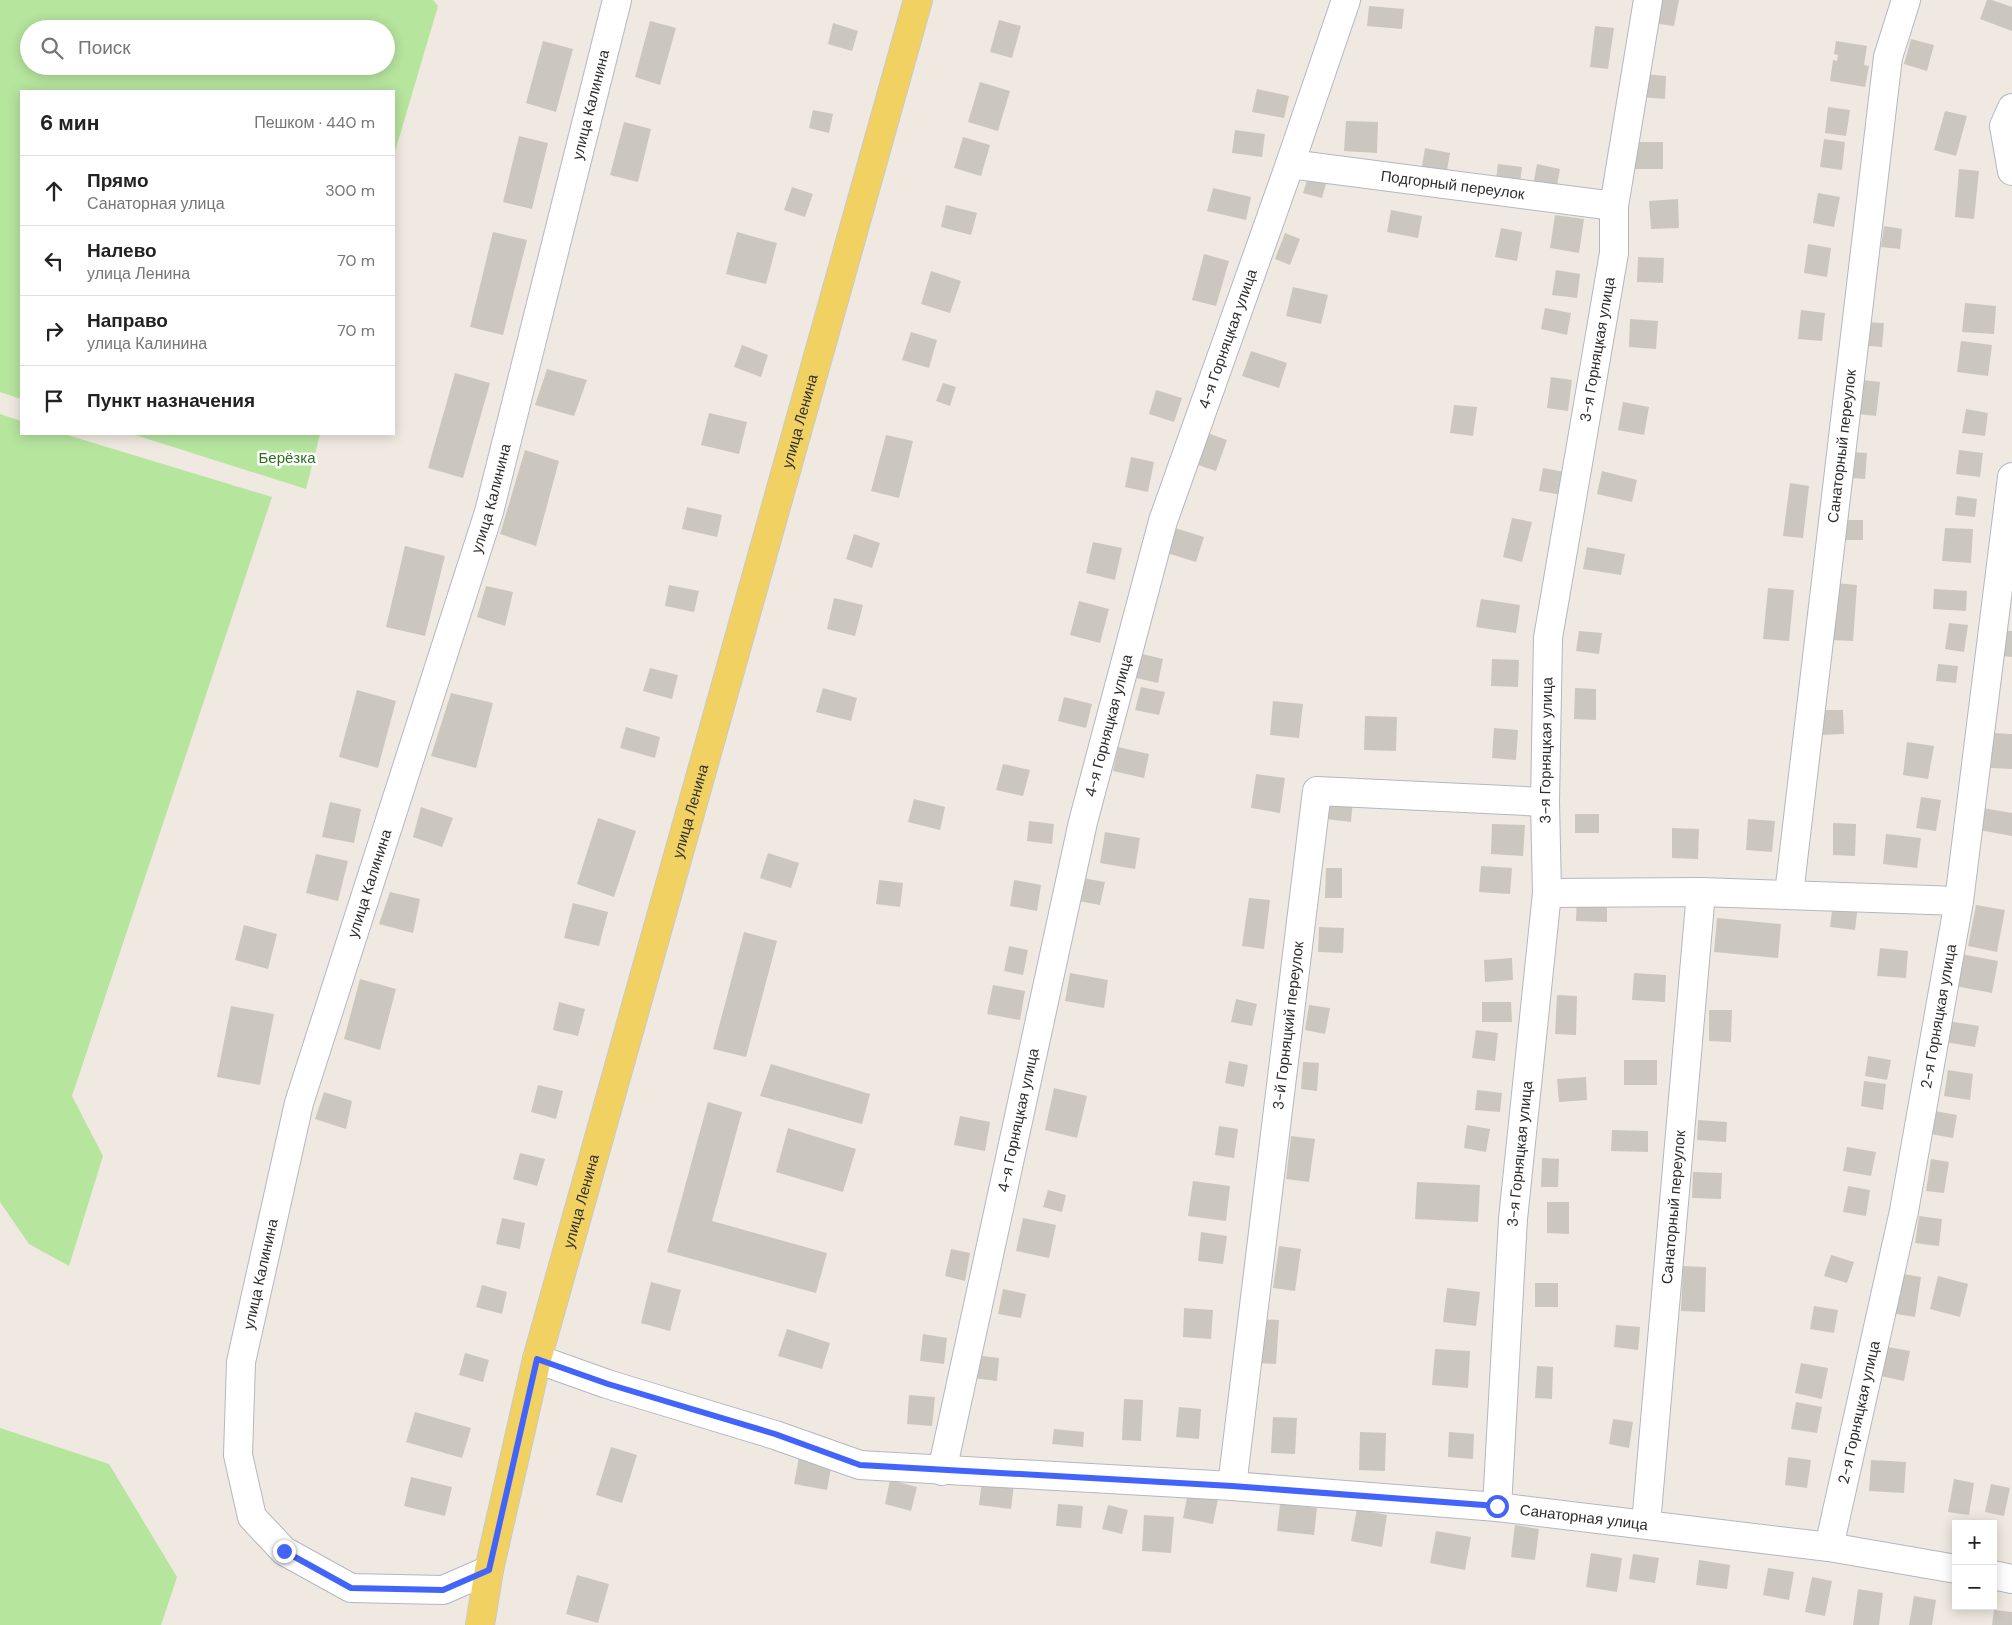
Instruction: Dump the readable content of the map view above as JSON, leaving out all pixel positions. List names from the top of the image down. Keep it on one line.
{"streets":{"main road":["улица Ленина"],"street":["улица Калинина","Подгорный переулок","4-я Горняцкая улица","3-я Горняцкая улица","Санаторный переулок","2-я Горняцкая улица","3-й Горняцкий переулок","Санаторная улица"]},"crossings":[["улица Калинина","улица Ленина"],["Подгорный переулок","4-я Горняцкая улица"],["Подгорный переулок","3-я Горняцкая улица"],["4-я Горняцкая улица","Санаторная улица"],["3-я Горняцкая улица","3-й Горняцкий переулок"],["3-я Горняцкая улица","Санаторная улица"],["улица Ленина","Санаторная улица"],["Санаторный переулок","Санаторная улица"],["2-я Горняцкая улица","Санаторная улица"],["3-й Горняцкий переулок","Санаторная улица"]],"parks":["Берёзка"],"page":{"search":"Поиск","heading":["6 мин","Пешком · 440 m"],"list":[["Прямо","Санаторная улица","300 m"],["Налево","улица Ленина","70 m"],["Направо","улица Калинина","70 m"],"Пункт назначения"],"map_buttons":["+","−"]}}
